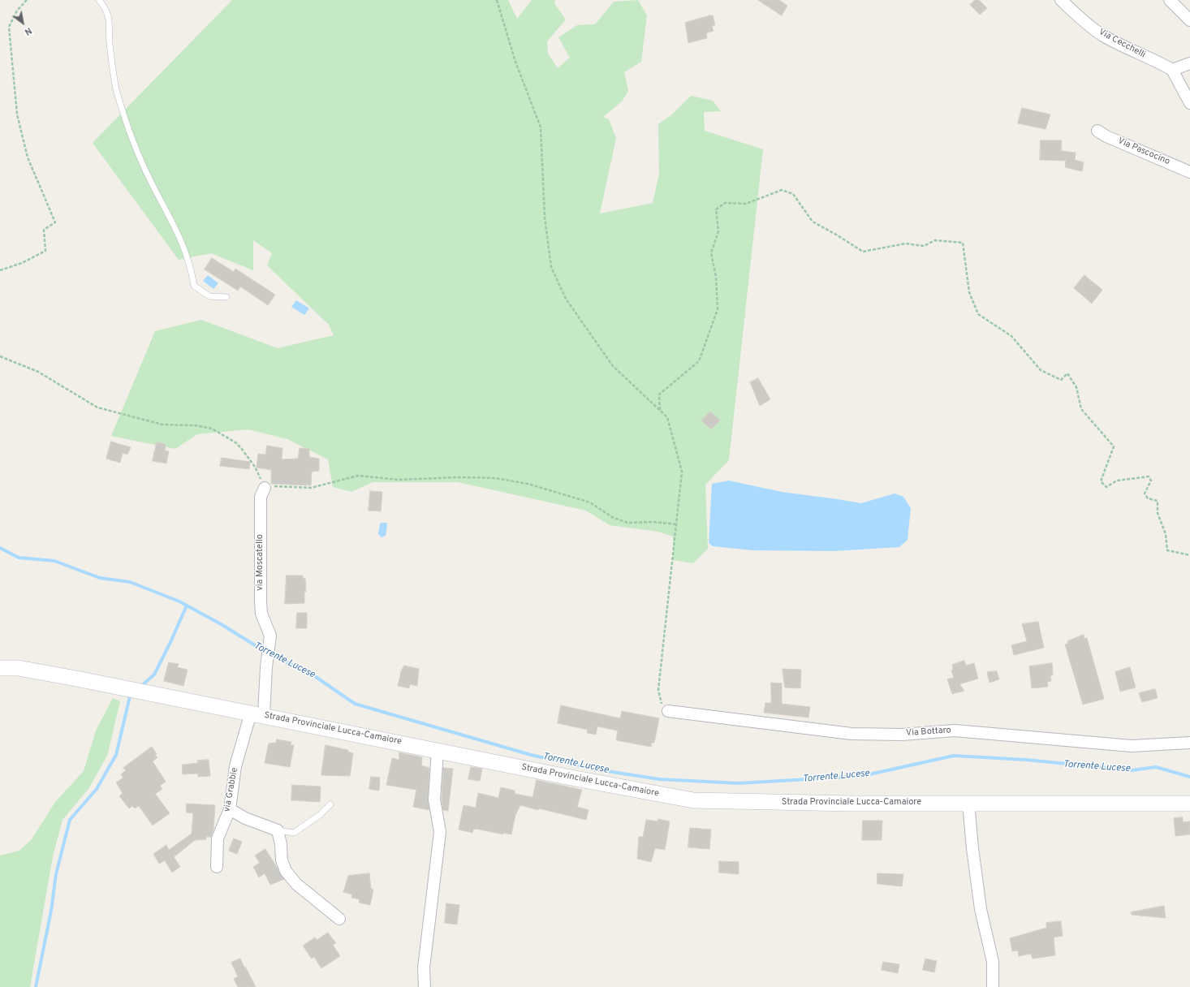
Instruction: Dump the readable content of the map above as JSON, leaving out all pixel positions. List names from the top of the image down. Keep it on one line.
{"streets":{"main road":["Strada Provinciale Lucca-Camaiore"],"street":["Via Cecchelli","Via Pascocino","via Moscatello","Via Bottaro","via Grabbie"]},"crossings":[["via Moscatello","Strada Provinciale Lucca-Camaiore"],["via Moscatello","via Grabbie"],["Strada Provinciale Lucca-Camaiore","via Grabbie"]],"water":["Torrente Lucese"],"north":"bottom right"}
